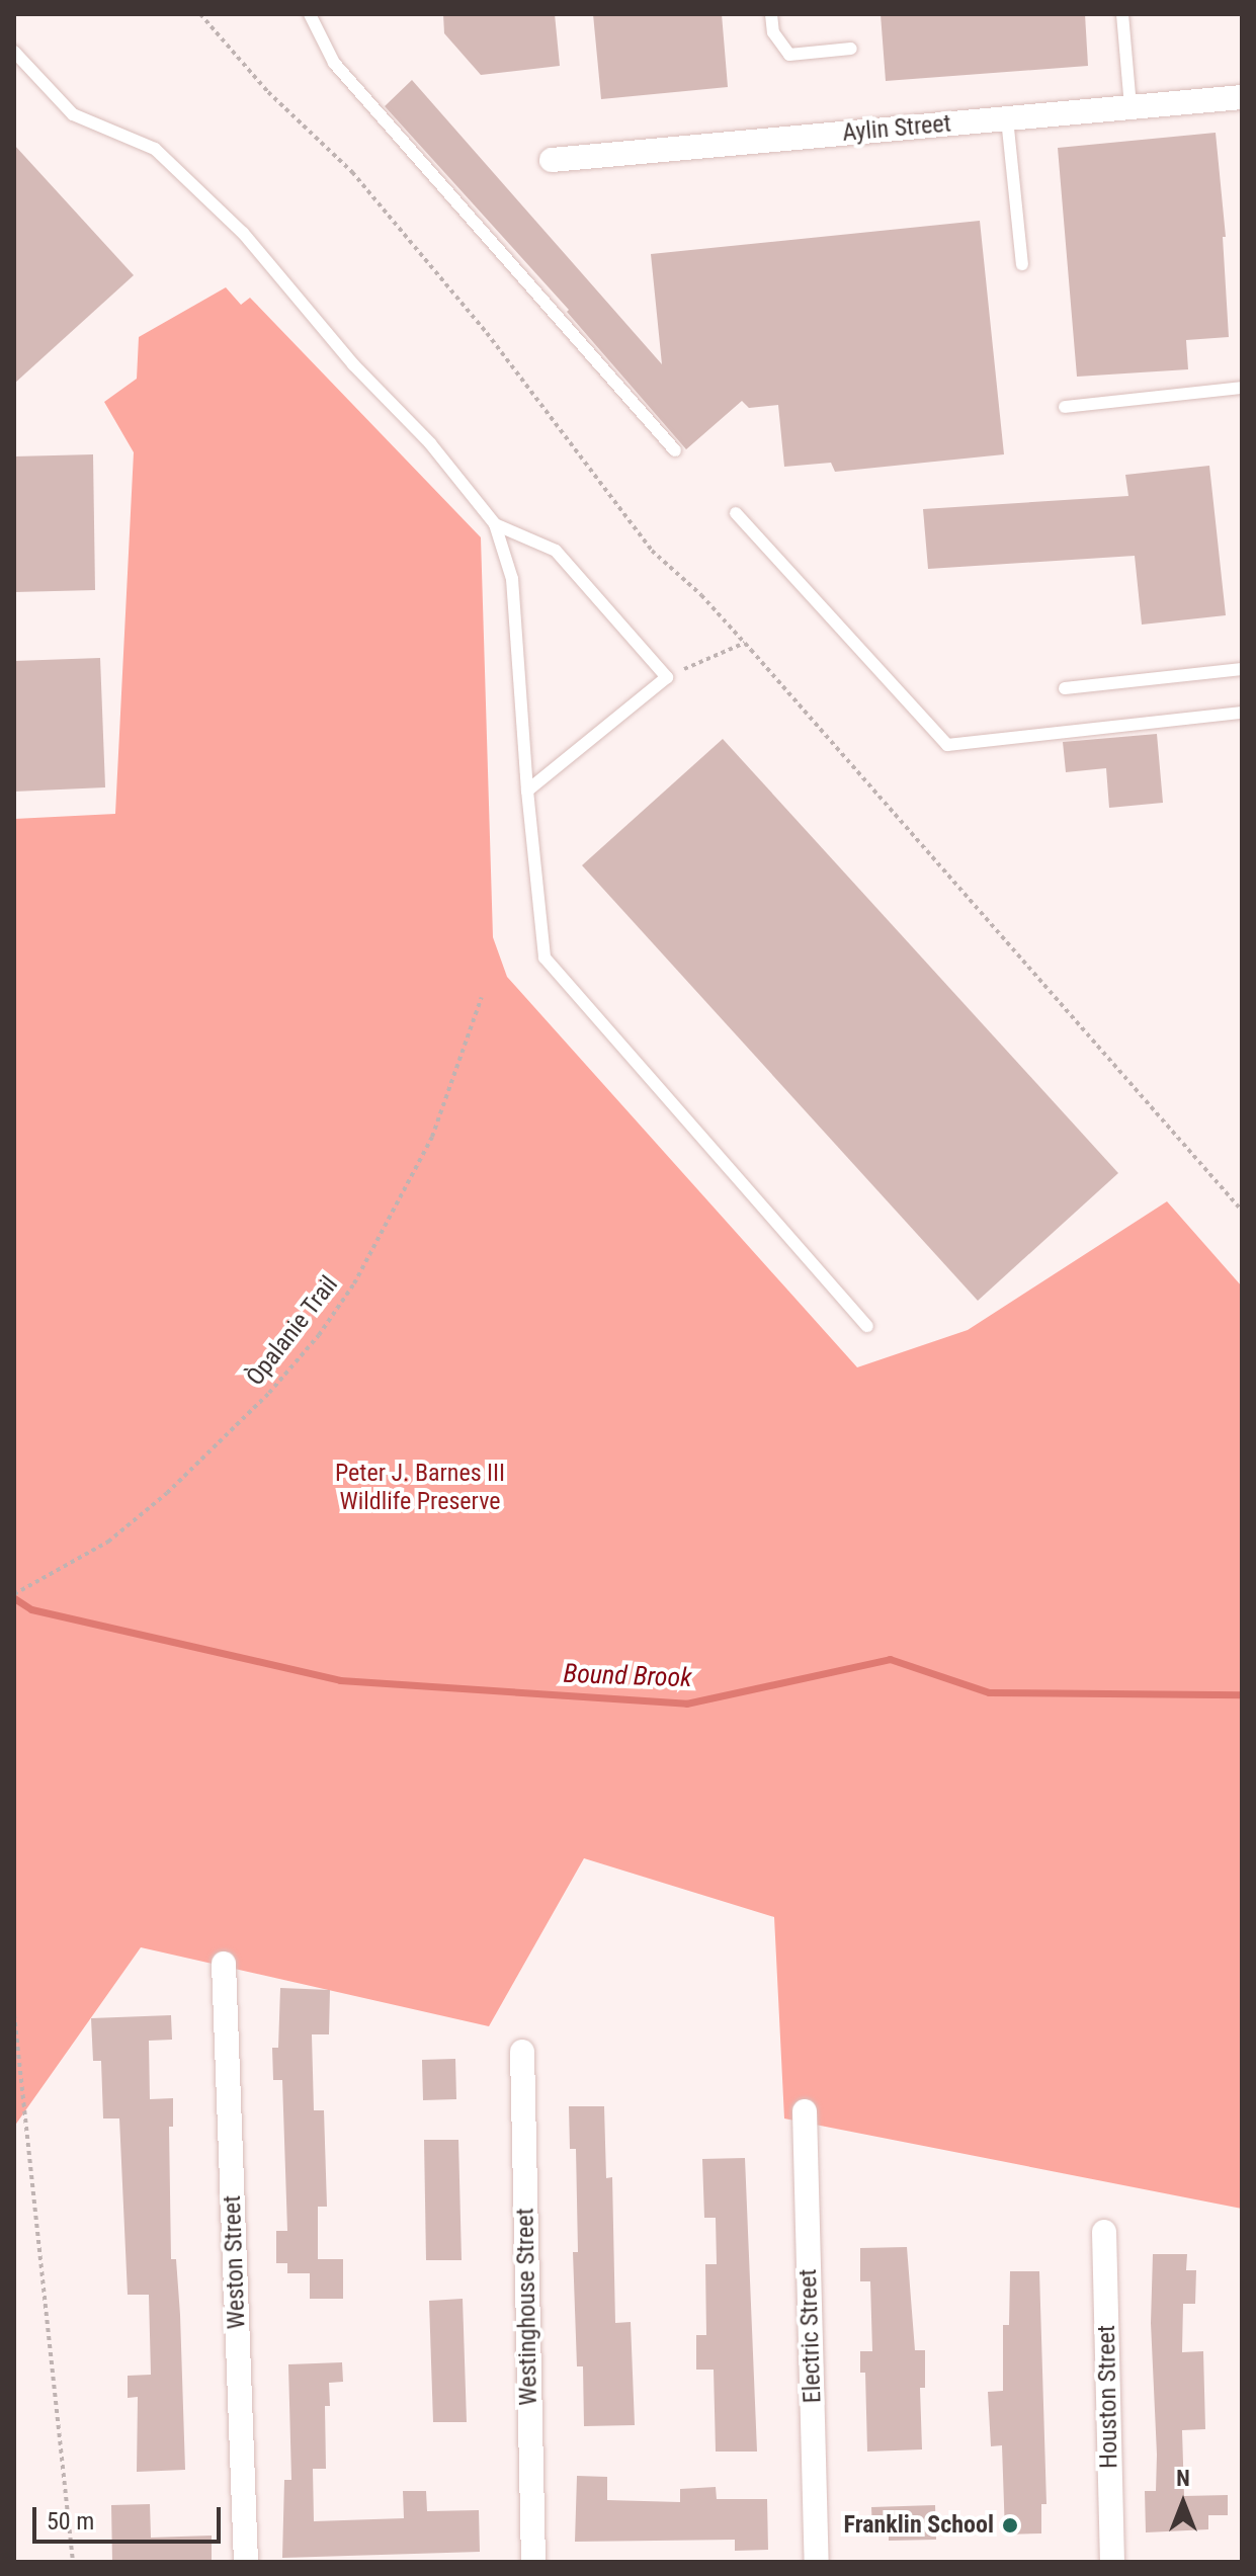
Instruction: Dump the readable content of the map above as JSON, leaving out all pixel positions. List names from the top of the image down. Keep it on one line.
{"streets":{"street":["Aylin Street","Weston Street","Westinghouse Street","Electric Street","Houston Street"],"path":["Òpalanie Trail"]},"water":["Bound Brook"],"parks":["Peter J. Barnes III Wildlife Preserve"],"places":["Franklin School"],"scale_bar":"50 m","north":"top"}
